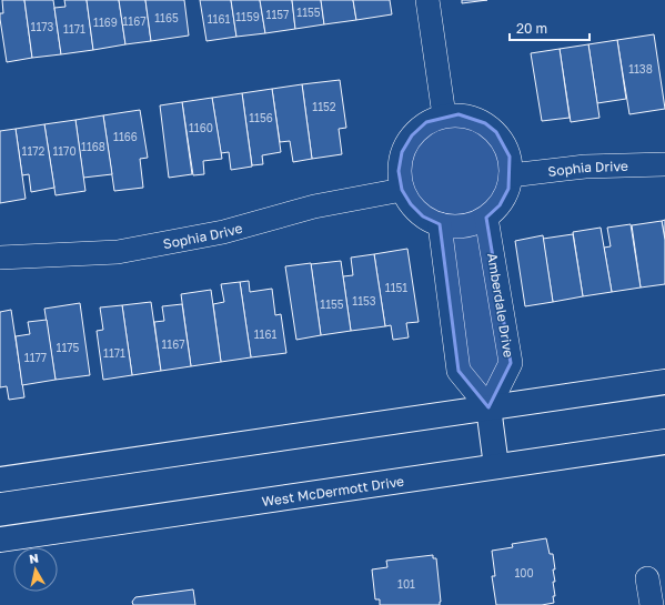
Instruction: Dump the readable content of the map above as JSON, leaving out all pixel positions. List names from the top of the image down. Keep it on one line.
{"streets":{"main road":["West McDermott Drive"],"street":["Sophia Drive","Amberdale Drive"]},"crossings":[["Sophia Drive","Amberdale Drive"]],"house_numbers":["1155","1157","1159","1165","1161","1167","1169","1173","1171","1138","1152","1156","1160","1166","1168","1172","1170","1151","1153","1155","1161","1167","1175","1171","1177","100","101"],"scale_bar":"20 m","north":"top"}
